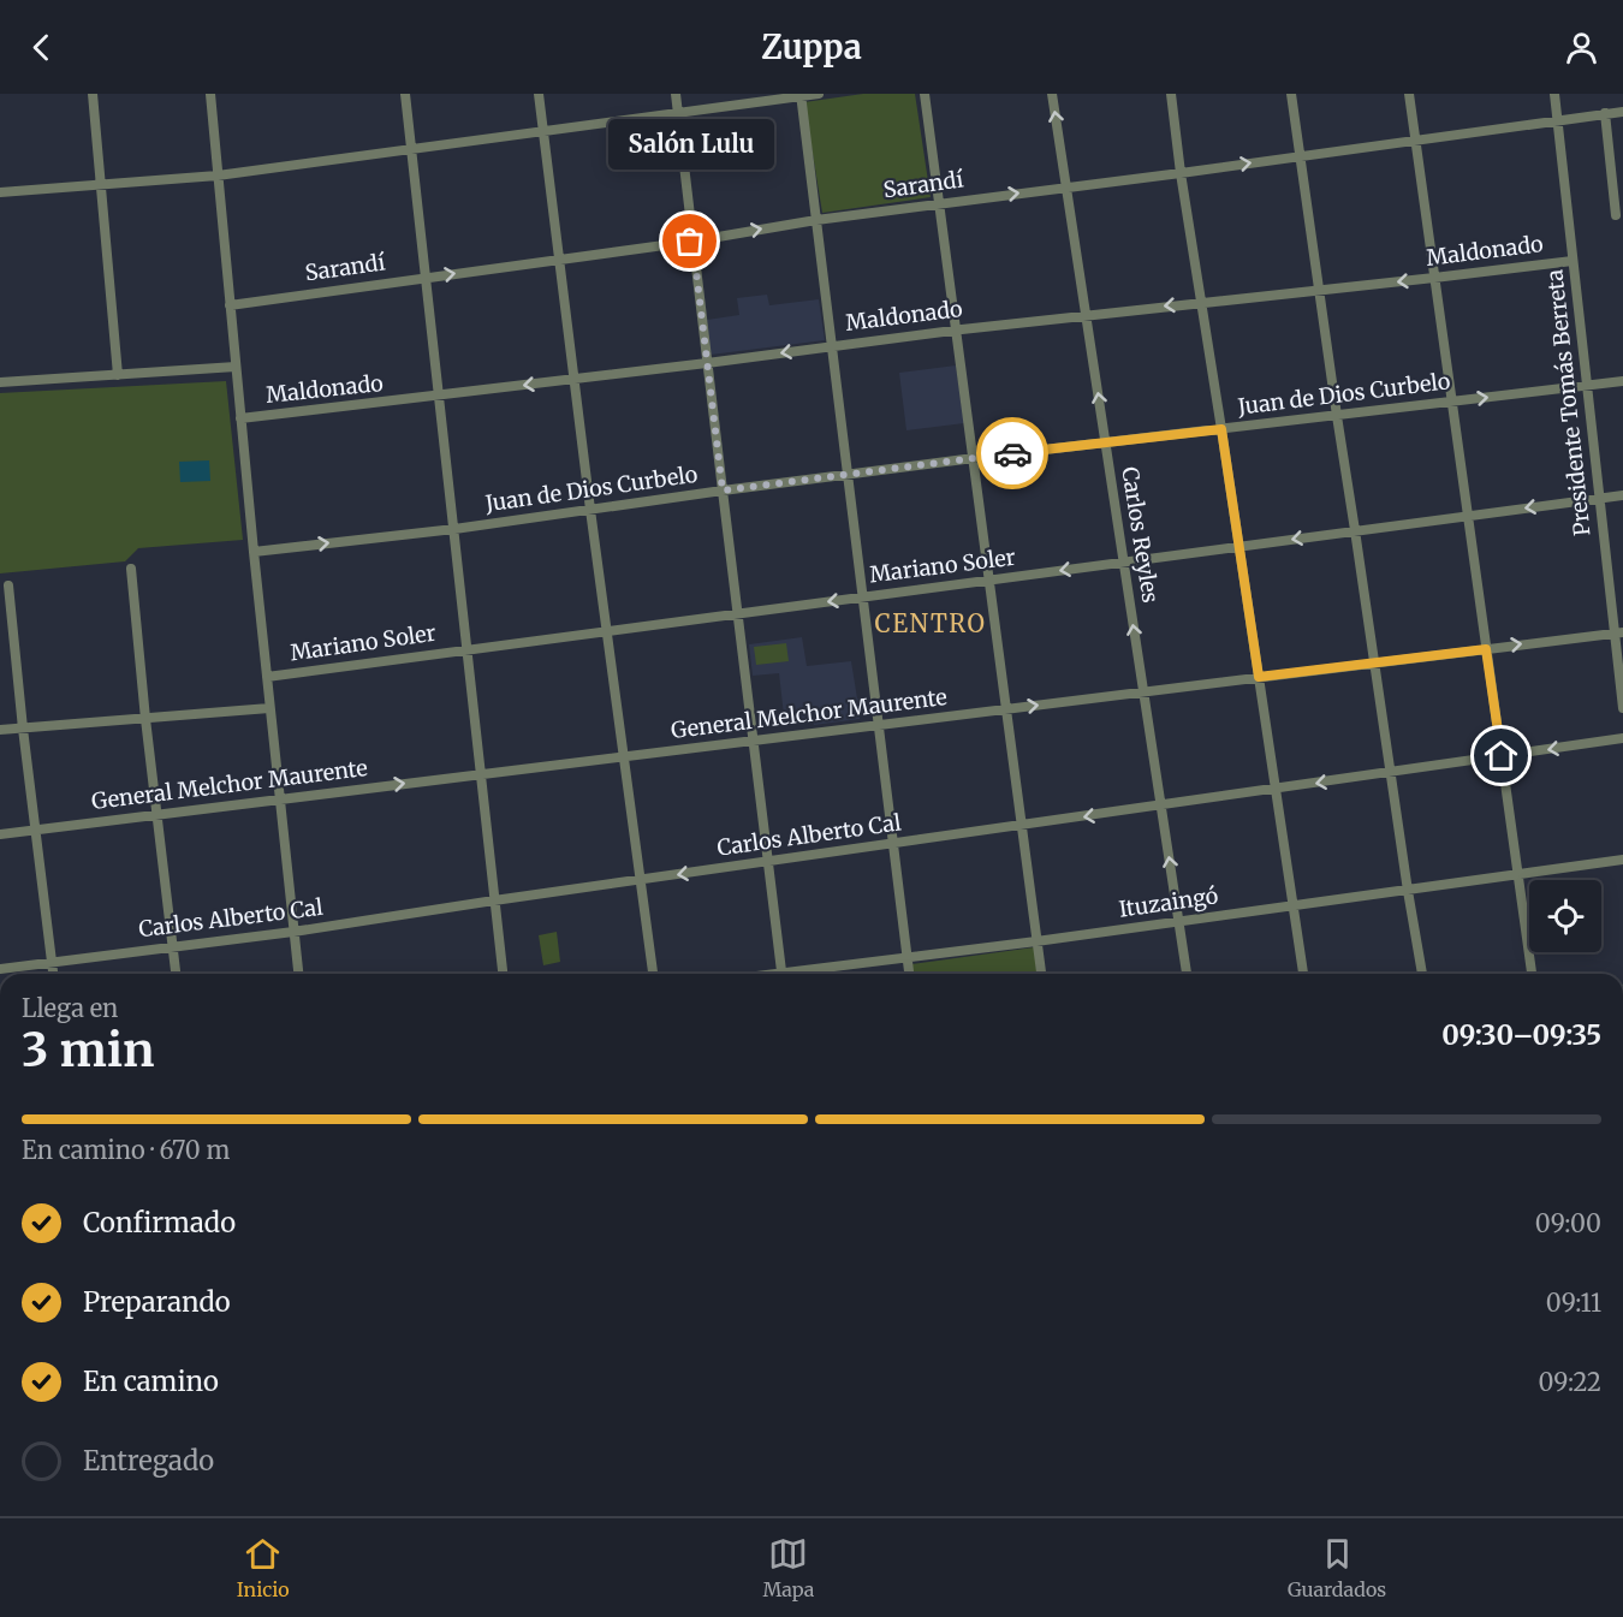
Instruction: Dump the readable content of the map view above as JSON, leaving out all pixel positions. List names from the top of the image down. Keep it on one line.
{"streets":{"street":["Sarandí","Maldonado","Juan de Dios Curbelo","Presidente Tomás Berreta","Carlos Reyles","Mariano Soler","General Melchor Maurente","Carlos Alberto Cal","Ituzaingó"]},"crossings":[["Sarandí","Presidente Tomás Berreta"],["Sarandí","Carlos Reyles"],["Maldonado","Presidente Tomás Berreta"],["Maldonado","Carlos Reyles"],["Juan de Dios Curbelo","Presidente Tomás Berreta"],["Juan de Dios Curbelo","Carlos Reyles"],["Presidente Tomás Berreta","Mariano Soler"],["Presidente Tomás Berreta","General Melchor Maurente"],["Carlos Reyles","Mariano Soler"],["Carlos Reyles","General Melchor Maurente"],["Carlos Reyles","Carlos Alberto Cal"],["Carlos Reyles","Ituzaingó"]],"one_way":["Sarandí","Maldonado","Carlos Reyles","Mariano Soler"],"districts":["CENTRO"],"places":["Salón Lulu"],"page":{"header":"Zuppa","bubble":"Salón Lulu","heading":["3 min","Llega en","09:30–09:35"],"bar":"En camino · 670 m","list":[["Confirmado","09:00"],["Preparando","09:11"],["En camino","09:22"],"Entregado"],"tabs":["Inicio","Mapa","Guardados"]}}
